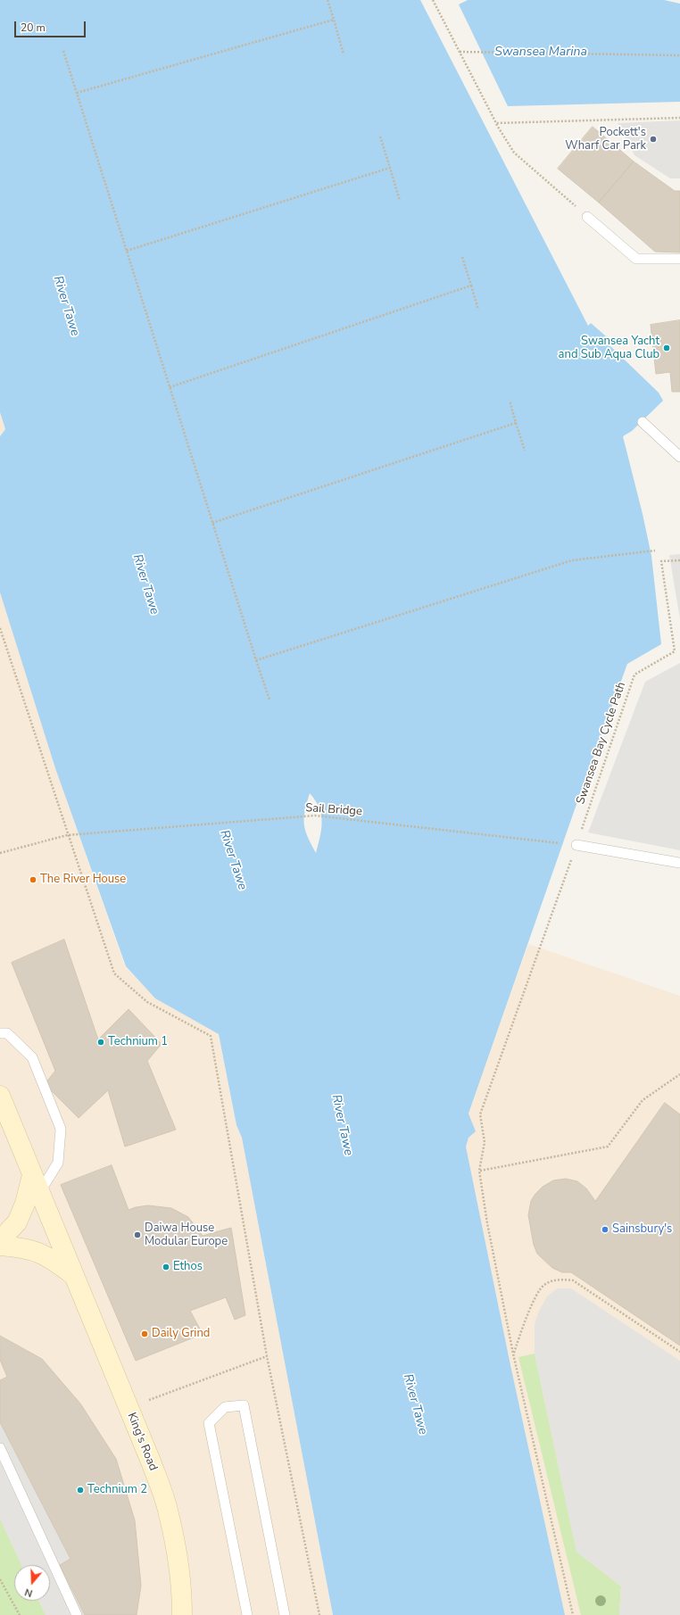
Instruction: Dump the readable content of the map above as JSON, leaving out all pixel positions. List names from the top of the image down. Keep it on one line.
{"streets":{"street":["King's Road"],"path":["Swansea Bay Cycle Path","Sail Bridge"]},"crossings":[["Swansea Bay Cycle Path","Sail Bridge"]],"water":["Swansea Marina","River Tawe"],"places":["Pockett's Wharf Car Park","Swansea Yacht and Sub Aqua Club","The River House","Technium 1","Sainsbury's","Daiwa House Modular Europe","Ethos","Daily Grind","Technium 2"],"scale_bar":"20 m","north":"bottom"}
